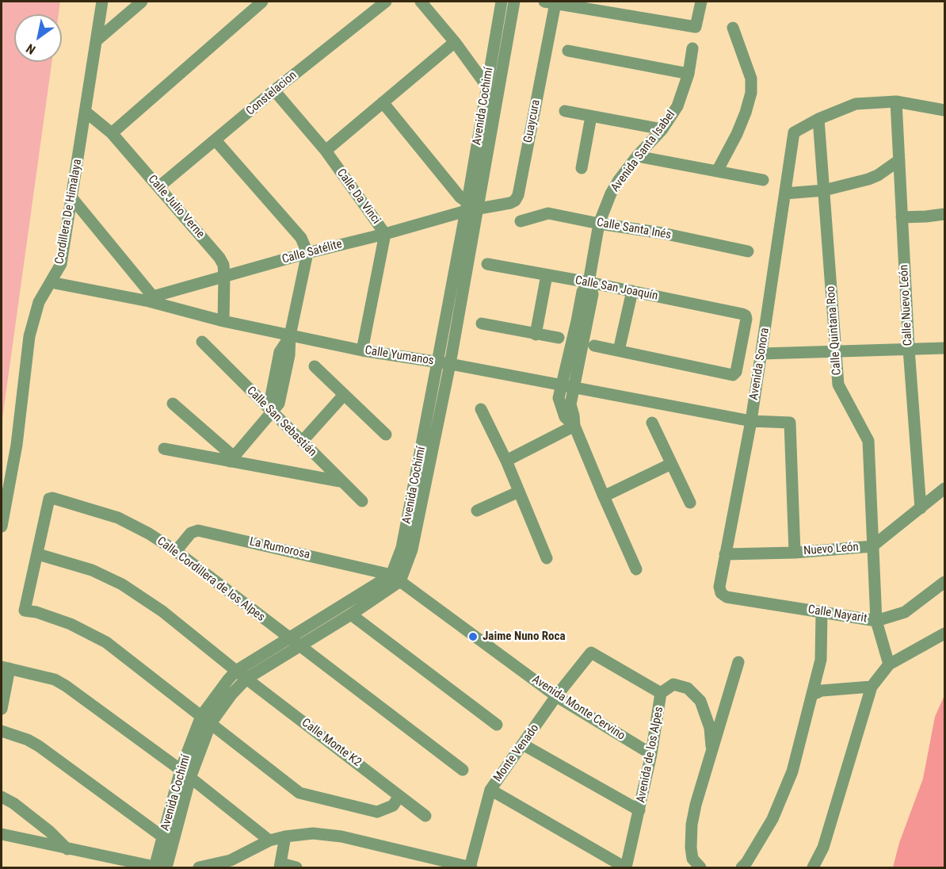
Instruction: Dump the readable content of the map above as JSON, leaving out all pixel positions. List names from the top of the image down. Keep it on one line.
{"streets":{"street":["Constelacion","Avenida Cochimí","Guaycura","Avenida Santa Isabel","Calle Da Vinci","Calle Julio Verne","Cordillera De Himalaya","Calle Santa Inés","Calle Satélite","Calle San Joaquín","Calle Nuevo León","Calle Quintana Roo","Calle Yumanos","Avenida Sonora","Calle San Sebastián","La Rumorosa","Nuevo León","Calle Cordillera de los Alpes","Calle Nayarit","Avenida Monte Cervino","Calle Monte K2","Monte Venado","Avenida de los Alpes"]},"crossings":[["Constelacion","Calle Da Vinci"],["Constelacion","Calle Julio Verne"],["Avenida Cochimí","Guaycura"],["Avenida Cochimí","Calle Satélite"],["Avenida Cochimí","Calle Yumanos"],["Avenida Cochimí","La Rumorosa"],["Avenida Cochimí","Calle Cordillera de los Alpes"],["Avenida Cochimí","Avenida Monte Cervino"],["Avenida Cochimí","Calle Monte K2"],["Guaycura","Calle Satélite"],["Avenida Santa Isabel","Calle Santa Inés"],["Avenida Santa Isabel","Calle San Joaquín"],["Avenida Santa Isabel","Calle Yumanos"],["Calle Da Vinci","Calle Satélite"],["Calle Da Vinci","Calle Yumanos"],["Calle Julio Verne","Cordillera De Himalaya"],["Calle Julio Verne","Calle Satélite"],["Calle Julio Verne","Calle Yumanos"],["Cordillera De Himalaya","Calle Yumanos"],["Calle Satélite","Calle Yumanos"],["Calle Nuevo León","Nuevo León"],["Calle Quintana Roo","Avenida Sonora"],["Calle Quintana Roo","Nuevo León"],["Calle Quintana Roo","Calle Nayarit"],["Calle Yumanos","Avenida Sonora"],["Calle Yumanos","Nuevo León"],["Avenida Sonora","Nuevo León"],["Avenida Sonora","Calle Nayarit"],["La Rumorosa","Calle Cordillera de los Alpes"],["La Rumorosa","Avenida Monte Cervino"],["Calle Cordillera de los Alpes","Calle Monte K2"],["Avenida Monte Cervino","Monte Venado"],["Avenida Monte Cervino","Avenida de los Alpes"],["Monte Venado","Avenida de los Alpes"]],"places":["Jaime Nuno Roca"],"north":"bottom left"}
